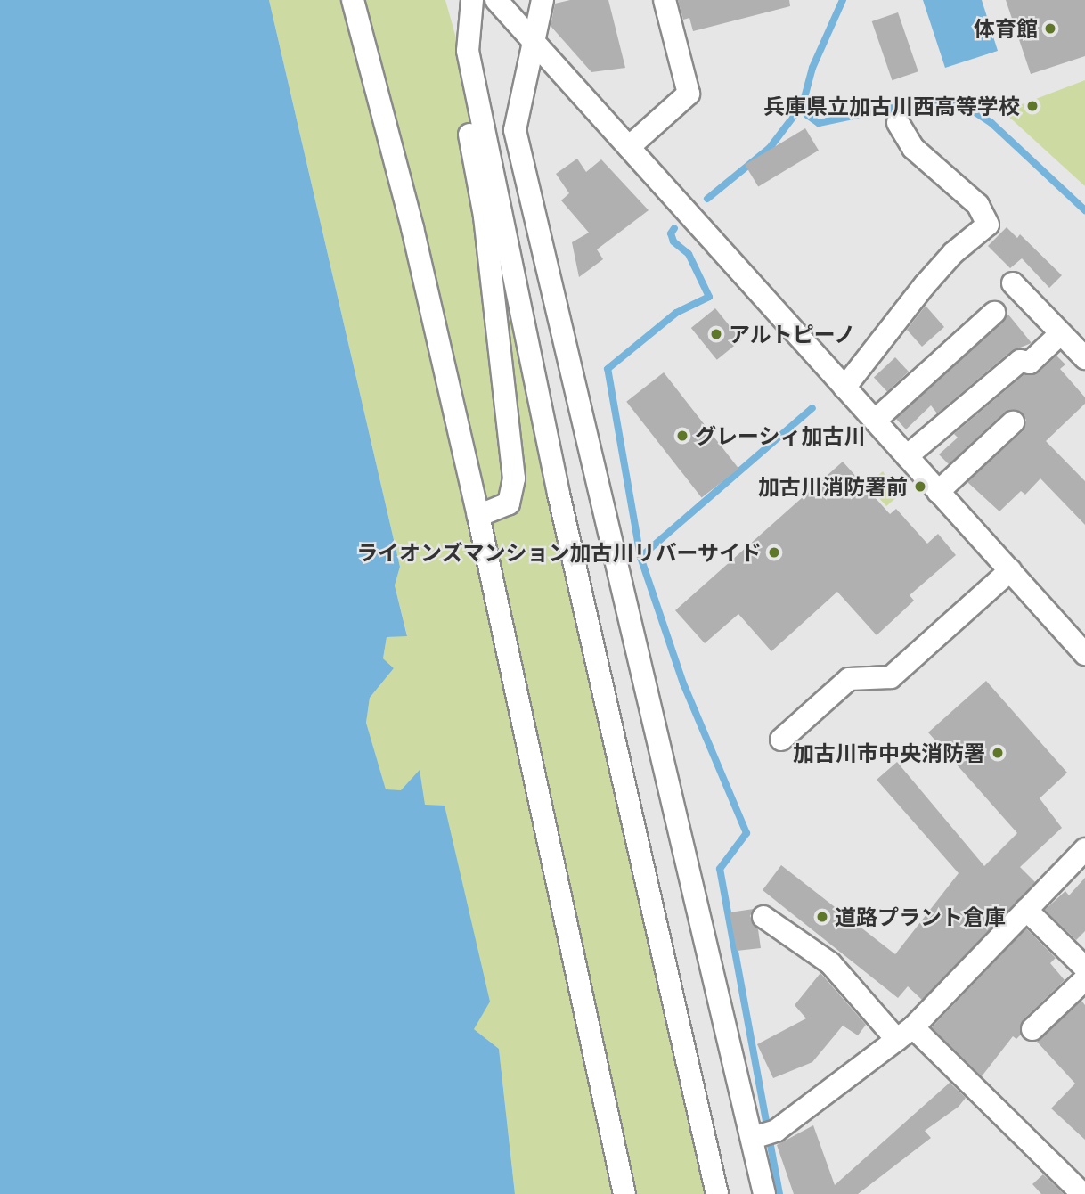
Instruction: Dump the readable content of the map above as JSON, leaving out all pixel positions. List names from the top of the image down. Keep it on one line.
{"places":["体育館","兵庫県立加古川西高等学校","アルトピーノ","グレーシィ加古川","加古川消防署前","ライオンズマンション加古川リバーサイド","加古川市中央消防署","道路プラント倉庫"]}
